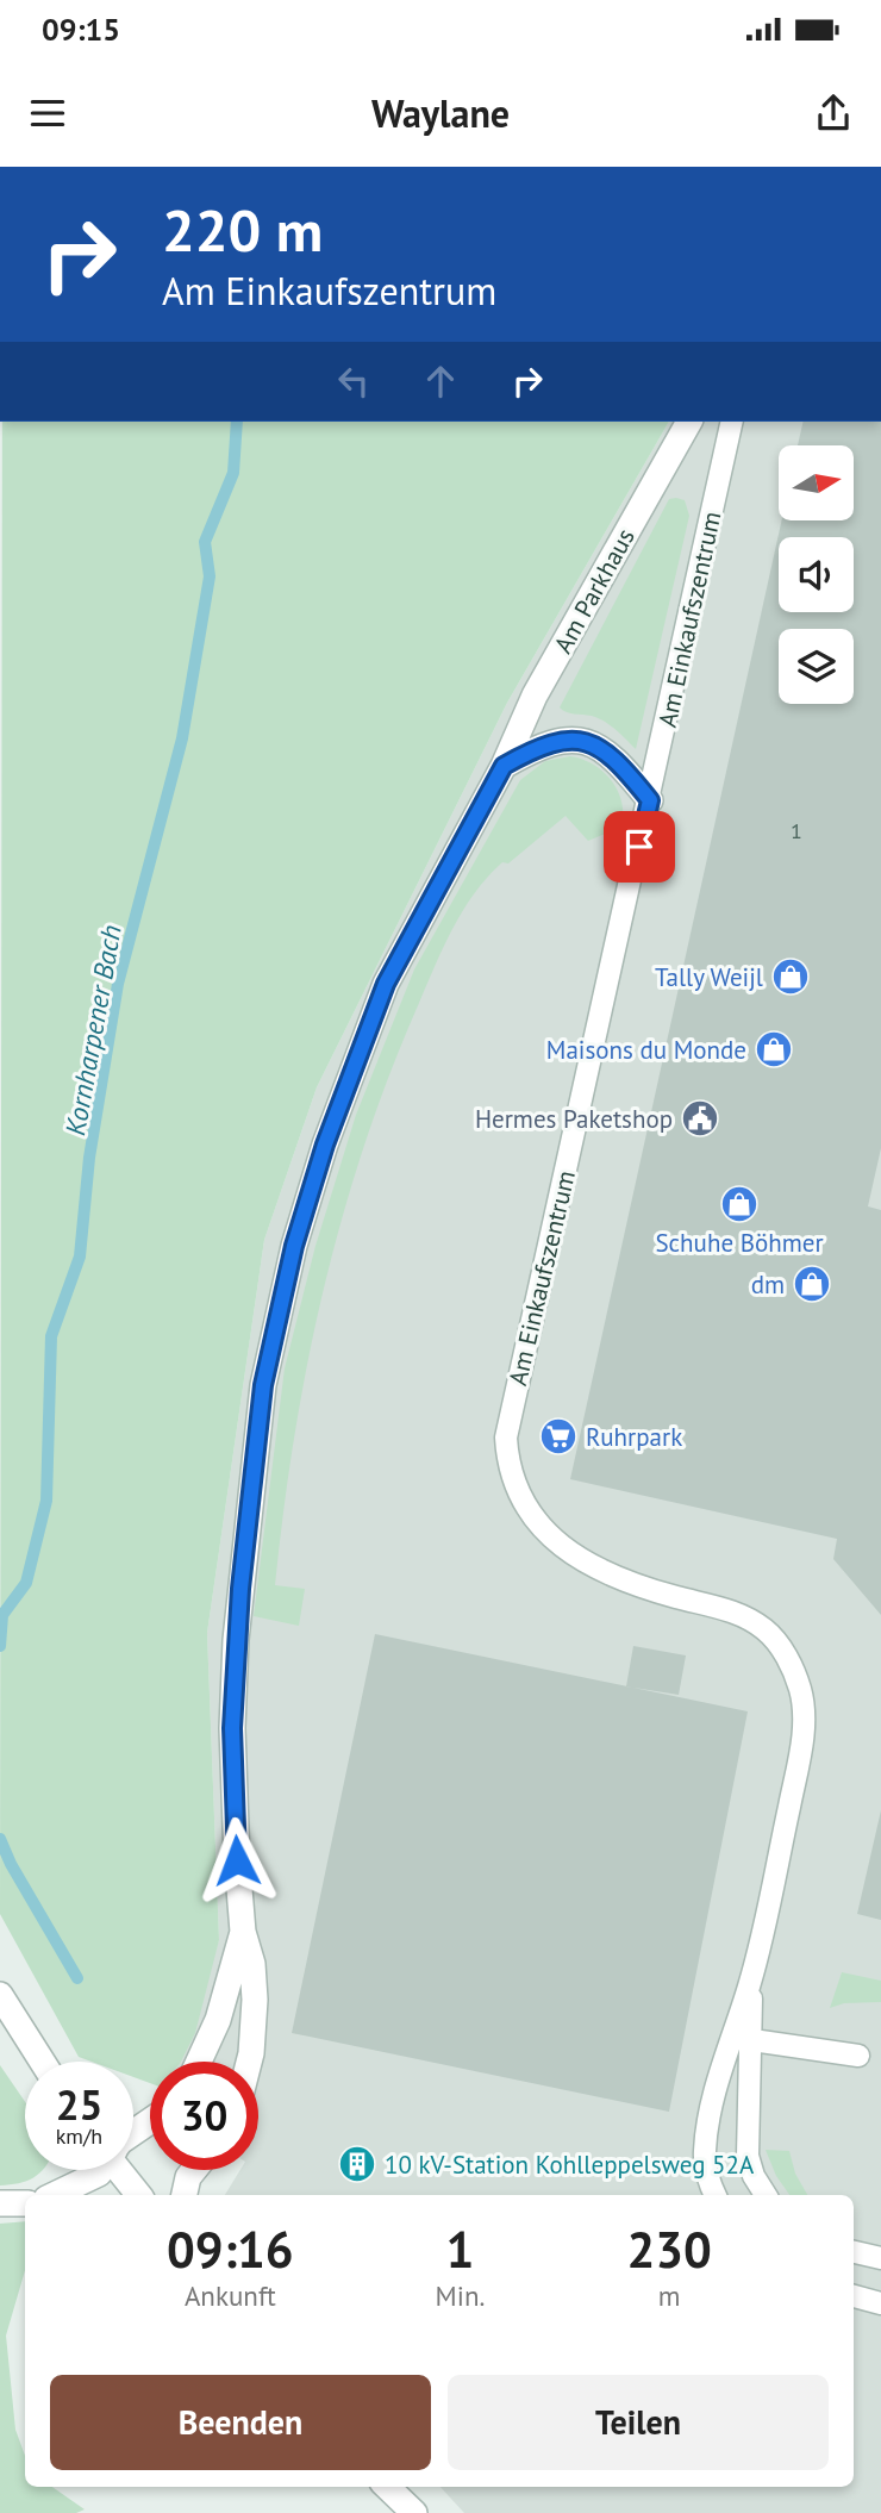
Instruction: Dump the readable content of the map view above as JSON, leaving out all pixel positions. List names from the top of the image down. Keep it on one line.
{"streets":{"street":["Am Parkhaus"],"lane":["Am Einkaufszentrum"]},"water":["Kornharpener Bach"],"places":{"shop":["Tally Weijl","Maisons du Monde","Schuhe Böhmer","dm"],"public building":["Hermes Paketshop"],"supermarket":["Ruhrpark"],"building":["10 kV-Station Kohlleppelsweg 52A"]},"house_numbers":["1"],"north":"right","page":{"status":"09:15","header":"Waylane","turn":["220 m","Am Einkaufszentrum"],"speed":"25 km/h","limit":"30","eta":["09:16","Ankunft","1","Min.","230","m"],"buttons":["Beenden","Teilen"]}}
